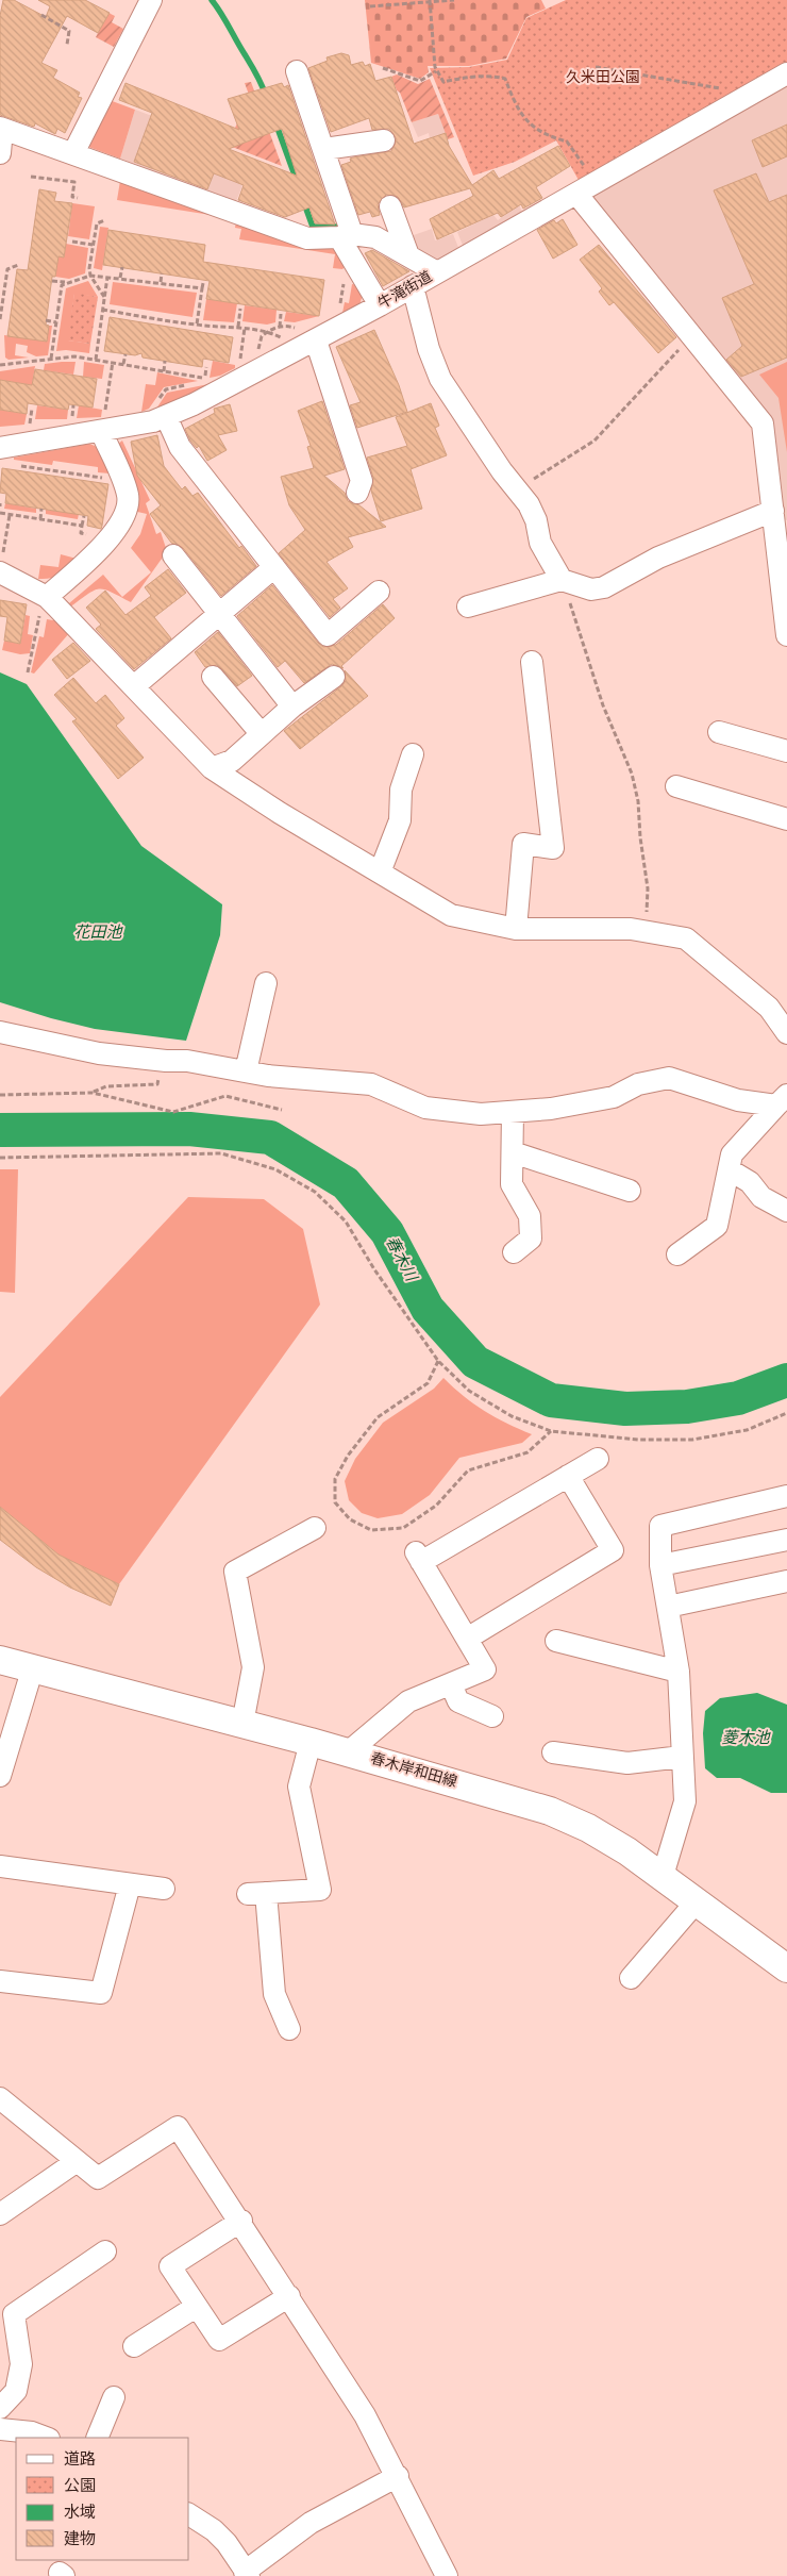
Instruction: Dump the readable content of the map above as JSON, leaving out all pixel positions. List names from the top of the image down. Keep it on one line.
{"streets":{"main road":["春木岸和田線"],"street":["牛滝街道"]},"water":["花田池","春木川","菱木池"],"parks":["久米田公園"],"legend":["道路","公園","水域","建物"]}
